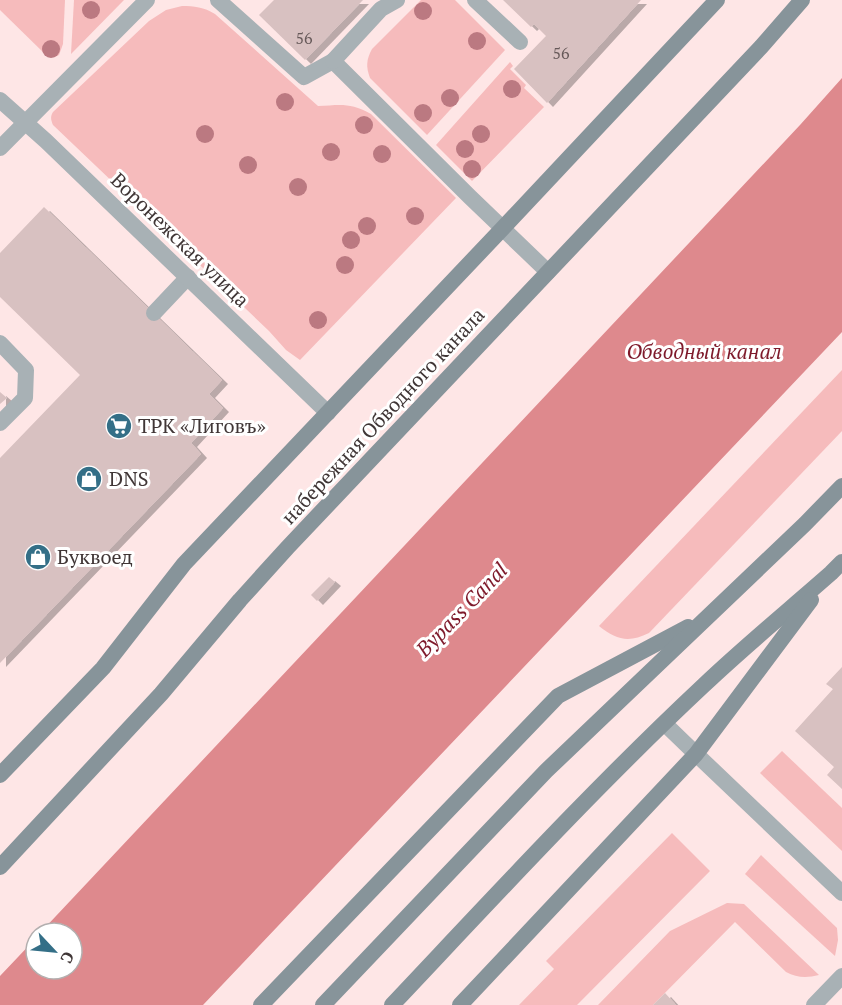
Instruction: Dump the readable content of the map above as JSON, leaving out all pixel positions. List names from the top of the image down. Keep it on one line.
{"streets":{"main road":["набережная Обводного канала"],"street":["Воронежская улица"]},"crossings":[["Воронежская улица","набережная Обводного канала"]],"water":["Обводный канал","Bypass Canal"],"places":{"supermarket":["ТРК «Лиговъ»"],"shop":["DNS","Буквоед"]},"house_numbers":["56","56"],"north":"bottom right"}
